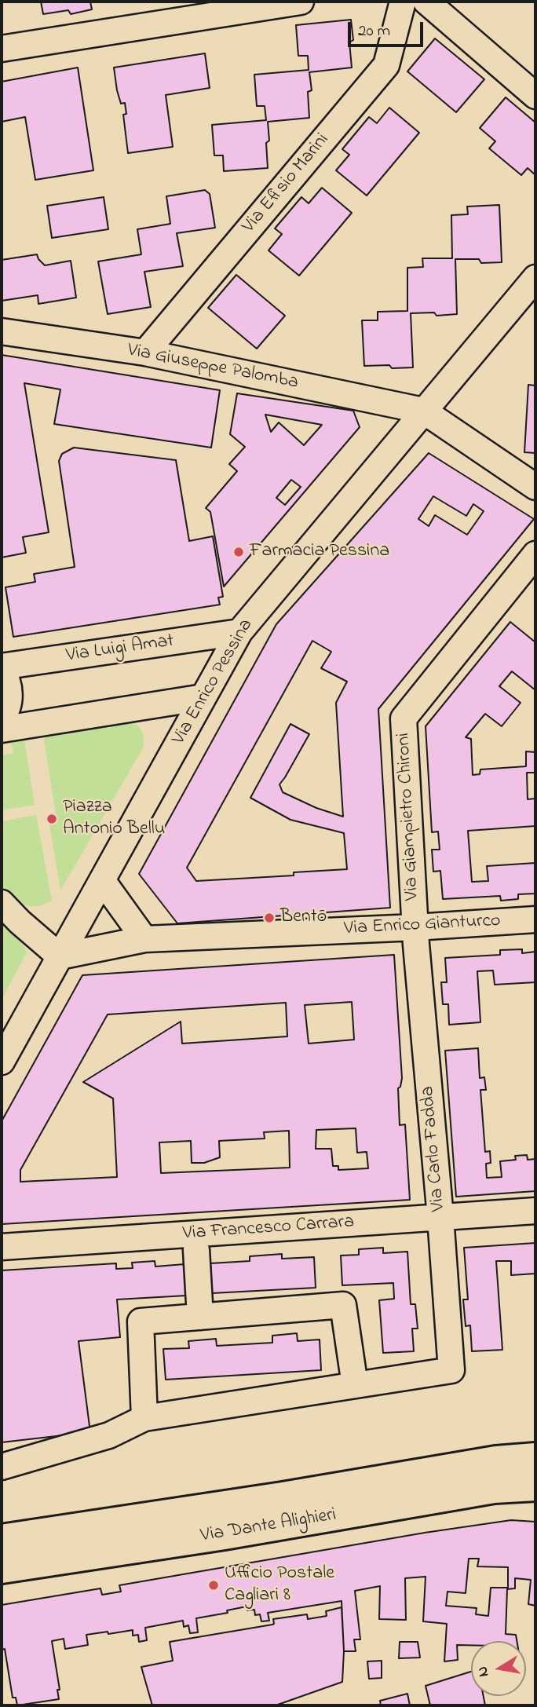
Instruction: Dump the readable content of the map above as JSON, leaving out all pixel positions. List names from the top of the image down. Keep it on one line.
{"streets":{"main road":["Via Dante Alighieri"],"street":["Via Efisio Marini","Via Giuseppe Palomba","Via Luigi Amat","Via Enrico Pessina","Via Giampietro Chironi","Via Enrico Gianturco","Via Carlo Fadda","Via Francesco Carrara"]},"crossings":[["Via Efisio Marini","Via Giuseppe Palomba"],["Via Giuseppe Palomba","Via Enrico Pessina"],["Via Luigi Amat","Via Enrico Pessina"],["Via Enrico Pessina","Via Enrico Gianturco"],["Via Giampietro Chironi","Via Enrico Gianturco"],["Via Giampietro Chironi","Via Carlo Fadda"],["Via Enrico Gianturco","Via Carlo Fadda"],["Via Carlo Fadda","Via Francesco Carrara"]],"places":["Farmacia Pessina","Piazza Antonio Bellu","Bentō","Ufficio Postale Cagliari 8"],"scale_bar":"20 m","north":"left"}
